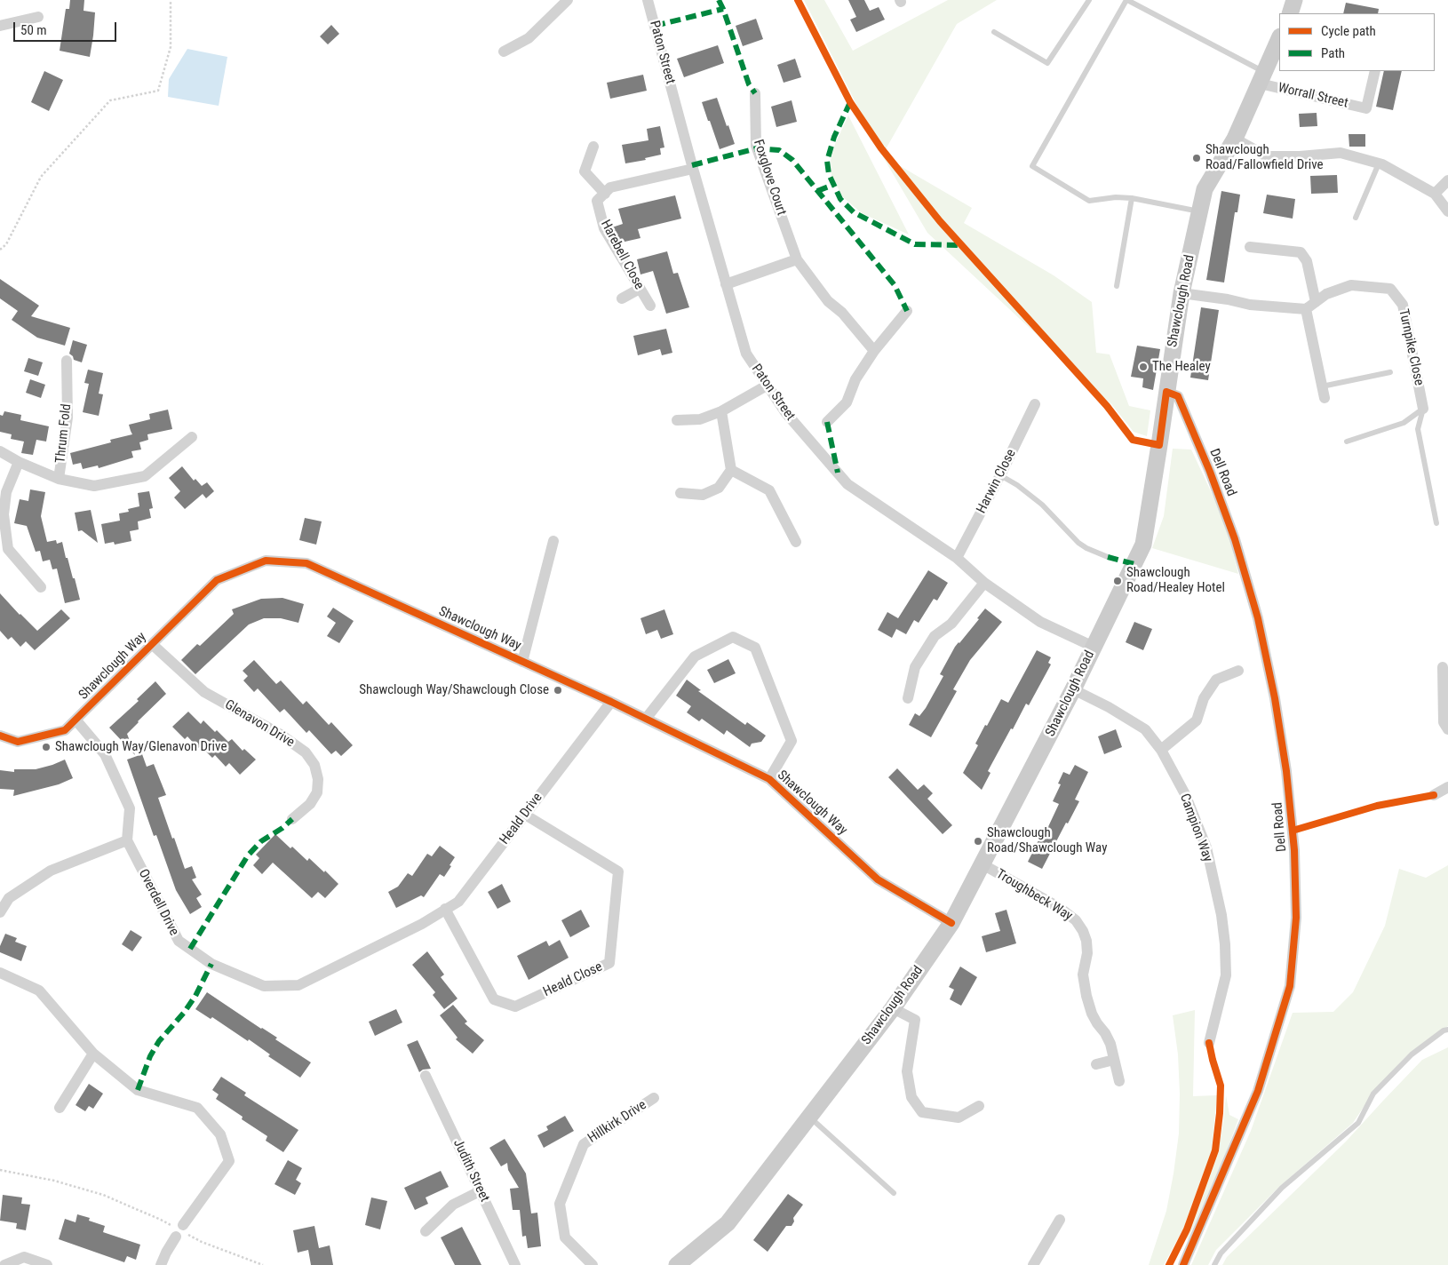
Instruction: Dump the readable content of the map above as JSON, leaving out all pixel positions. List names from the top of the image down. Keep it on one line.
{"streets":{"main road":["Shawclough Road"],"street":["Paton Street","Worrall Street","Foxglove Court","Harebell Close","Turnpike Close","Thrum Fold","Dell Road","Harwin Close","Shawclough Way","Glenavon Drive","Heald Drive","Campion Way","Troughbeck Way","Overdell Drive","Heald Close","Hillkirk Drive","Judith Street"]},"crossings":[["Paton Street","Shawclough Road"],["Paton Street","Harwin Close"],["Worrall Street","Shawclough Road"],["Shawclough Road","Dell Road"],["Shawclough Road","Shawclough Way"],["Shawclough Road","Campion Way"],["Shawclough Road","Troughbeck Way"],["Shawclough Way","Glenavon Drive"],["Shawclough Way","Heald Drive"],["Heald Drive","Overdell Drive"],["Heald Drive","Heald Close"]],"places":["Shawclough Road/Fallowfield Drive","The Healey","Shawclough Road/Healey Hotel","Shawclough Way/Shawclough Close","Shawclough Way/Glenavon Drive","Shawclough Road/Shawclough Way"],"legend":["Cycle path","Path"],"scale_bar":"50 m"}
